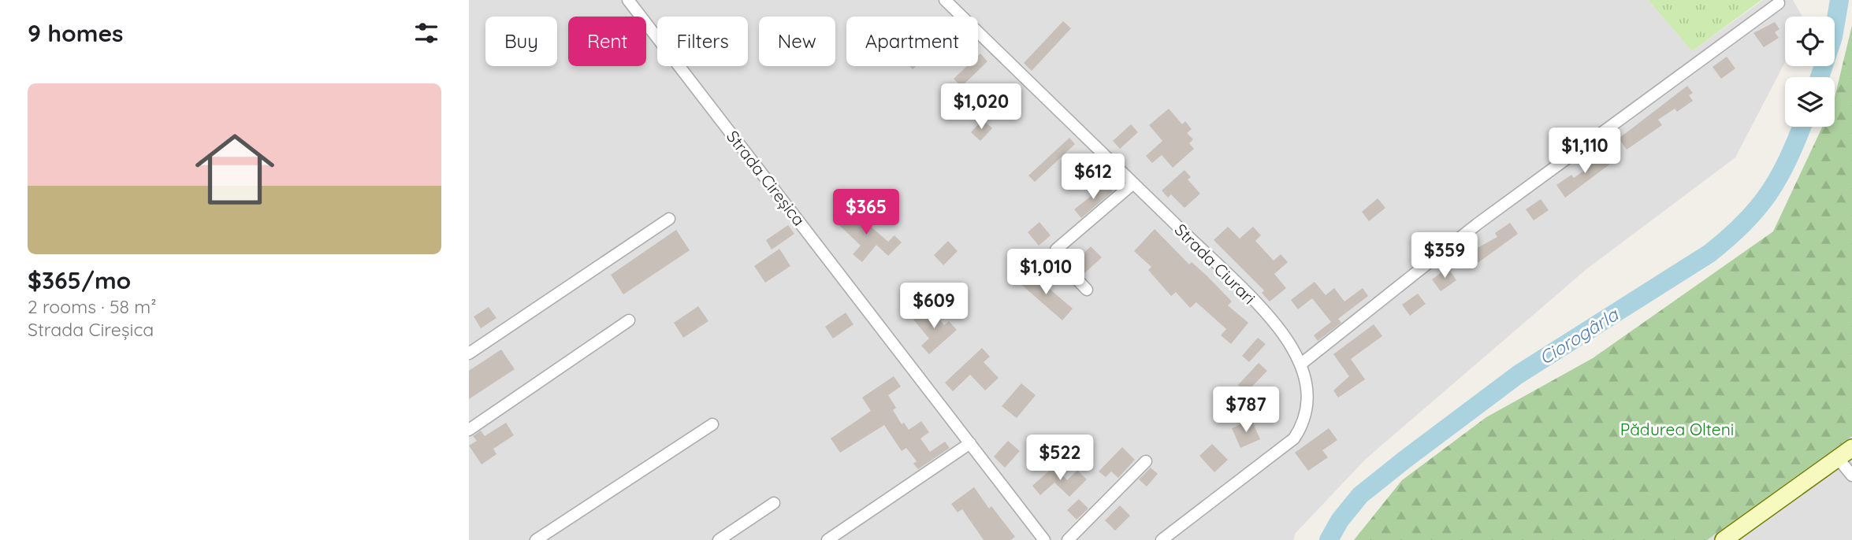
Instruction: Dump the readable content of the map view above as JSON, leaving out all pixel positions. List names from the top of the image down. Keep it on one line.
{"streets":{"street":["Strada Cireșica","Strada Ciurari"]},"water":["Ciorogârla"],"parks":["Pădurea Olteni"],"page":{"heading":"9 homes","chip":["Buy","Rent","Filters","New","Apartment"],"list":[{"name":"$365/mo","note":"2 rooms · 58 m² · Strada Cireșica"}],"price":["$1,020","$1,110","$612","$365","$359","$1,010","$609","$787","$522"]}}
